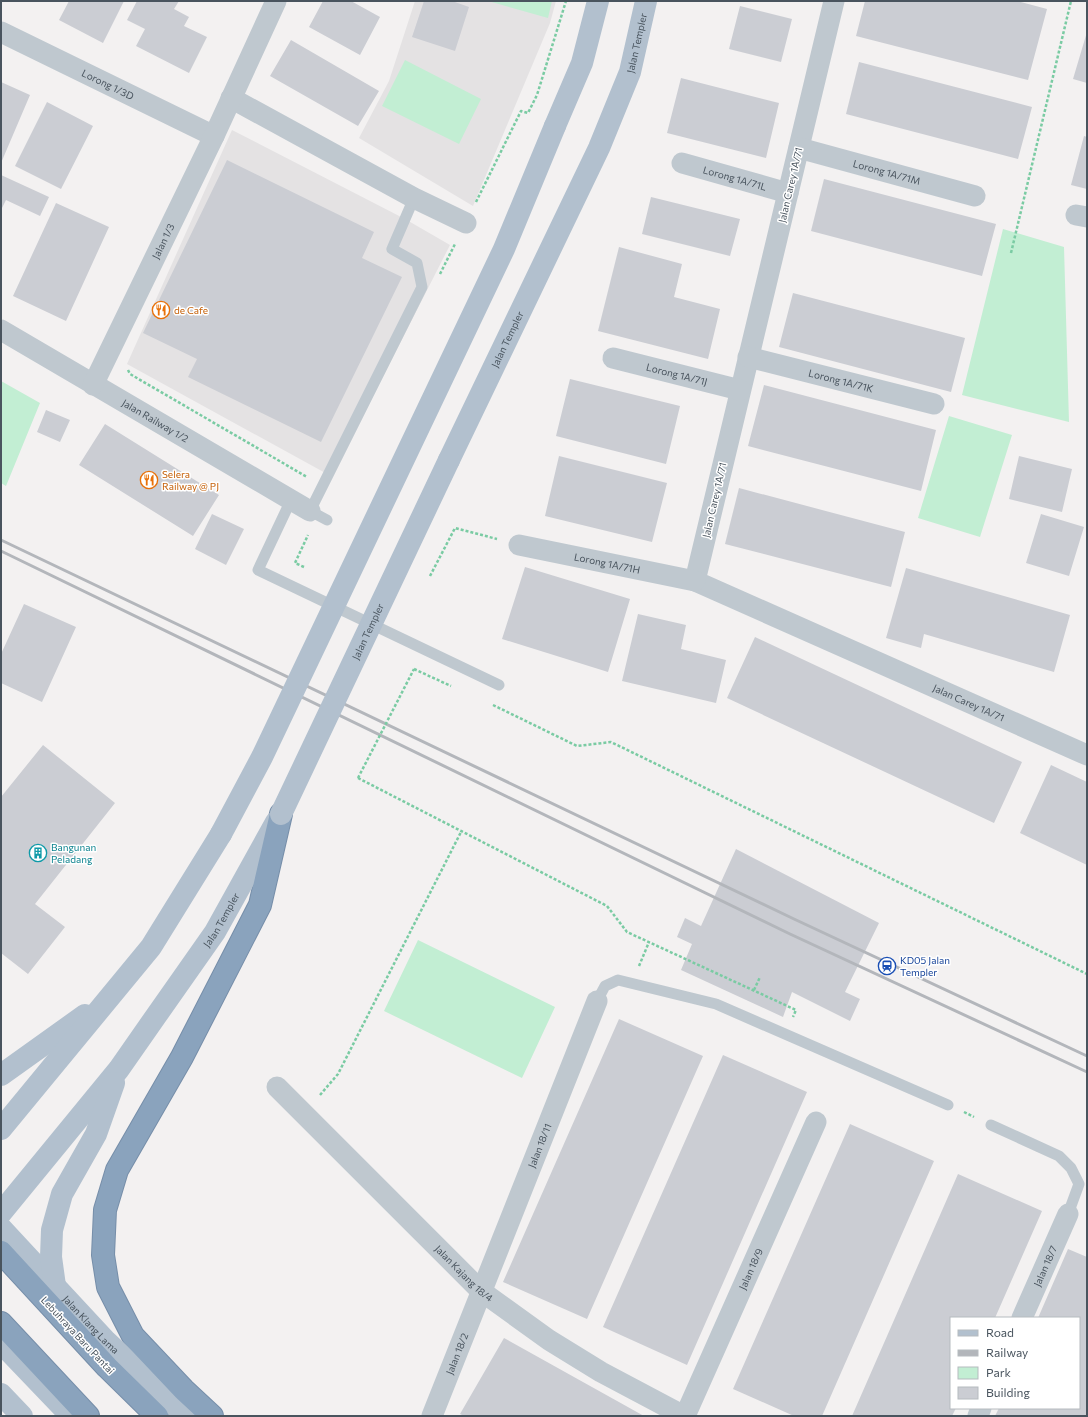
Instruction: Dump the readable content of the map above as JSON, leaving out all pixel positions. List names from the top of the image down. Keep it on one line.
{"streets":{"highway":["Lebuhraya Baru Pantai"],"main road":["Jalan Templer","Jalan Klang Lama"],"street":["Lorong 1/3D","Lorong 1A/71M","Lorong 1A/71L","Jalan Carey 1A/71","Jalan 1/3","Lorong 1A/71J","Lorong 1A/71K","Jalan Railway 1/2","Lorong 1A/71H","Jalan 18/11","Jalan 18/7","Jalan 18/9","Jalan Kajang 18/4","Jalan 18/2"]},"crossings":[["Lorong 1/3D","Jalan 1/3"],["Lorong 1A/71M","Jalan Carey 1A/71"],["Lorong 1A/71L","Jalan Carey 1A/71"],["Jalan Carey 1A/71","Lorong 1A/71J"],["Jalan Carey 1A/71","Lorong 1A/71K"],["Jalan Carey 1A/71","Lorong 1A/71H"],["Jalan 1/3","Jalan Railway 1/2"],["Jalan 18/11","Jalan Kajang 18/4"],["Jalan 18/11","Jalan 18/2"],["Jalan 18/9","Jalan Kajang 18/4"],["Jalan Kajang 18/4","Jalan 18/2"]],"places":{"restaurant":["de Cafe","Selera Railway @ PJ"],"building":["Bangunan Peladang"],"station":["KD05 Jalan Templer"]},"legend":["Road","Railway","Park","Building"]}
